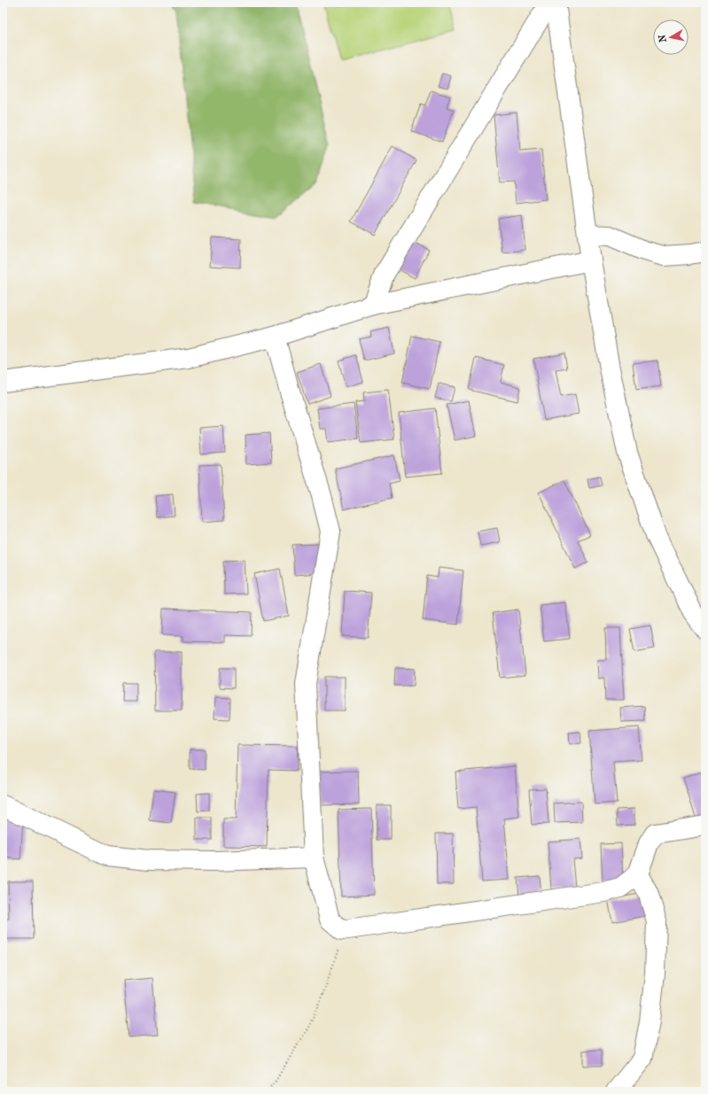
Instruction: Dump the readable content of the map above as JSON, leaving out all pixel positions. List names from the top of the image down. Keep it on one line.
{"north":"left"}
